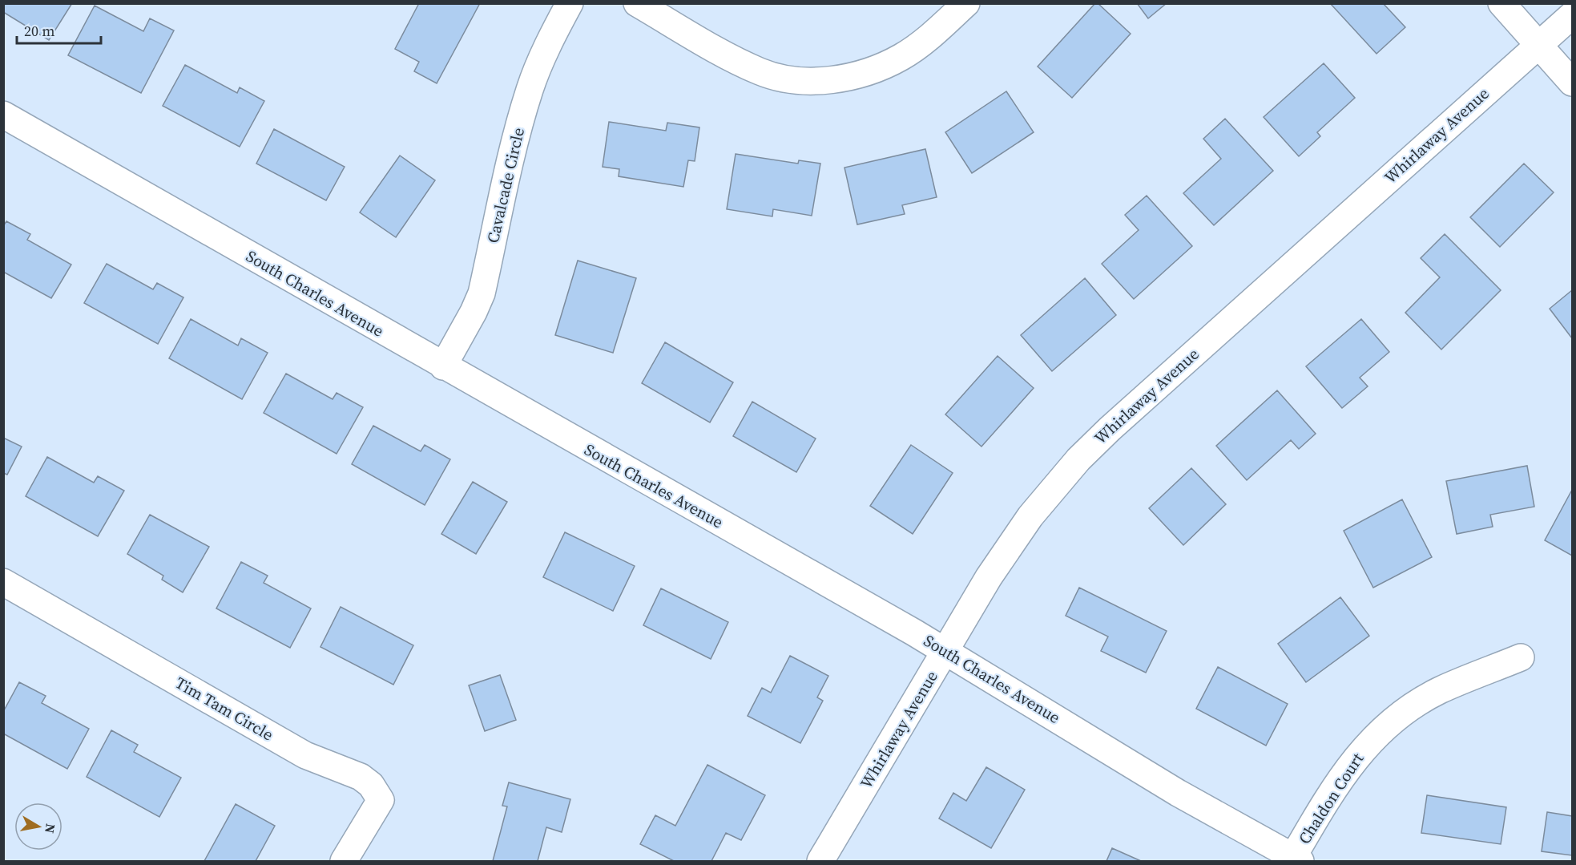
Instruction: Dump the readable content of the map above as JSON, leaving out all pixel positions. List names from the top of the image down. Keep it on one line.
{"streets":{"street":["Whirlaway Avenue","Cavalcade Circle","South Charles Avenue","Tim Tam Circle","Chaldon Court"]},"crossings":[["Whirlaway Avenue","South Charles Avenue"],["Cavalcade Circle","South Charles Avenue"],["South Charles Avenue","Chaldon Court"]],"scale_bar":"20 m","north":"right"}
